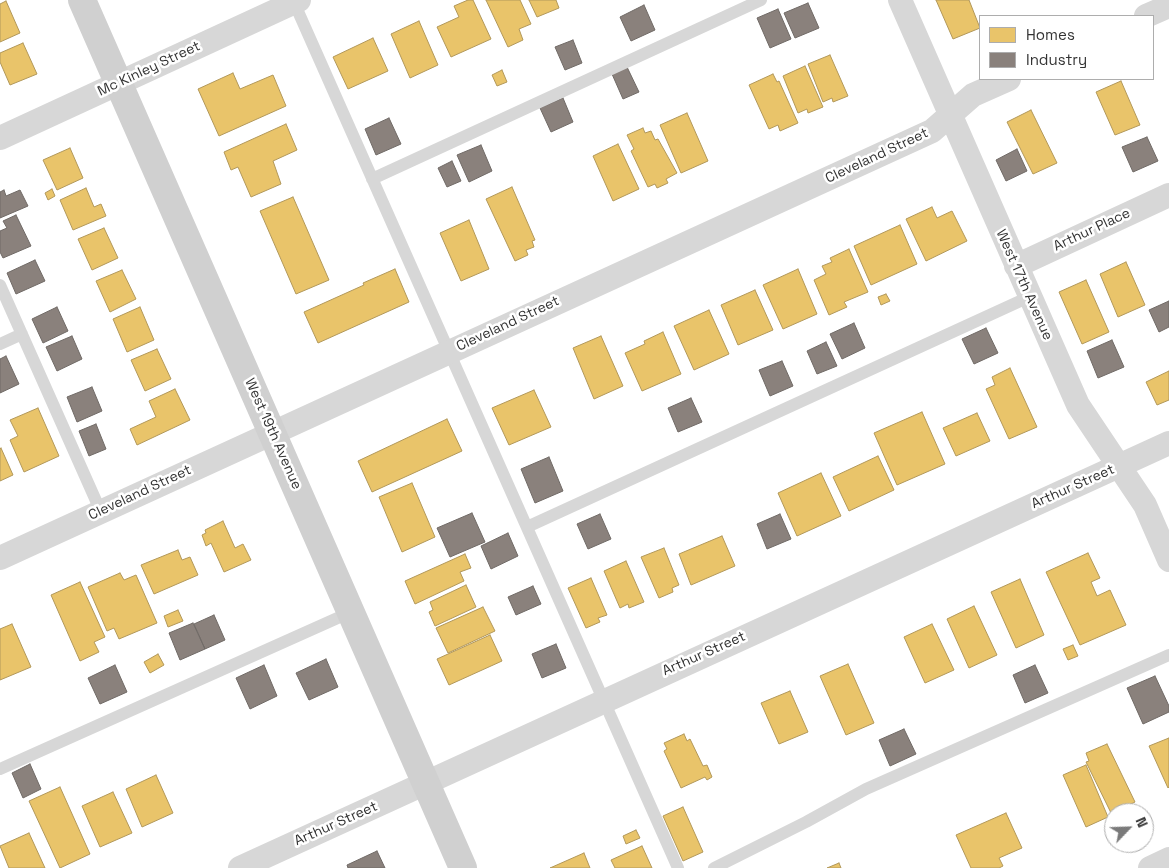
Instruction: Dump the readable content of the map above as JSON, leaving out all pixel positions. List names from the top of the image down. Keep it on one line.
{"streets":{"street":["Mc Kinley Street","Cleveland Street","Arthur Place","West 17th Avenue","West 19th Avenue","Arthur Street"]},"crossings":[["Mc Kinley Street","West 19th Avenue"],["Cleveland Street","West 17th Avenue"],["Cleveland Street","West 19th Avenue"],["Arthur Place","West 17th Avenue"],["West 17th Avenue","Arthur Street"],["West 19th Avenue","Arthur Street"]],"legend":["Homes","Industry"],"north":"top right"}
